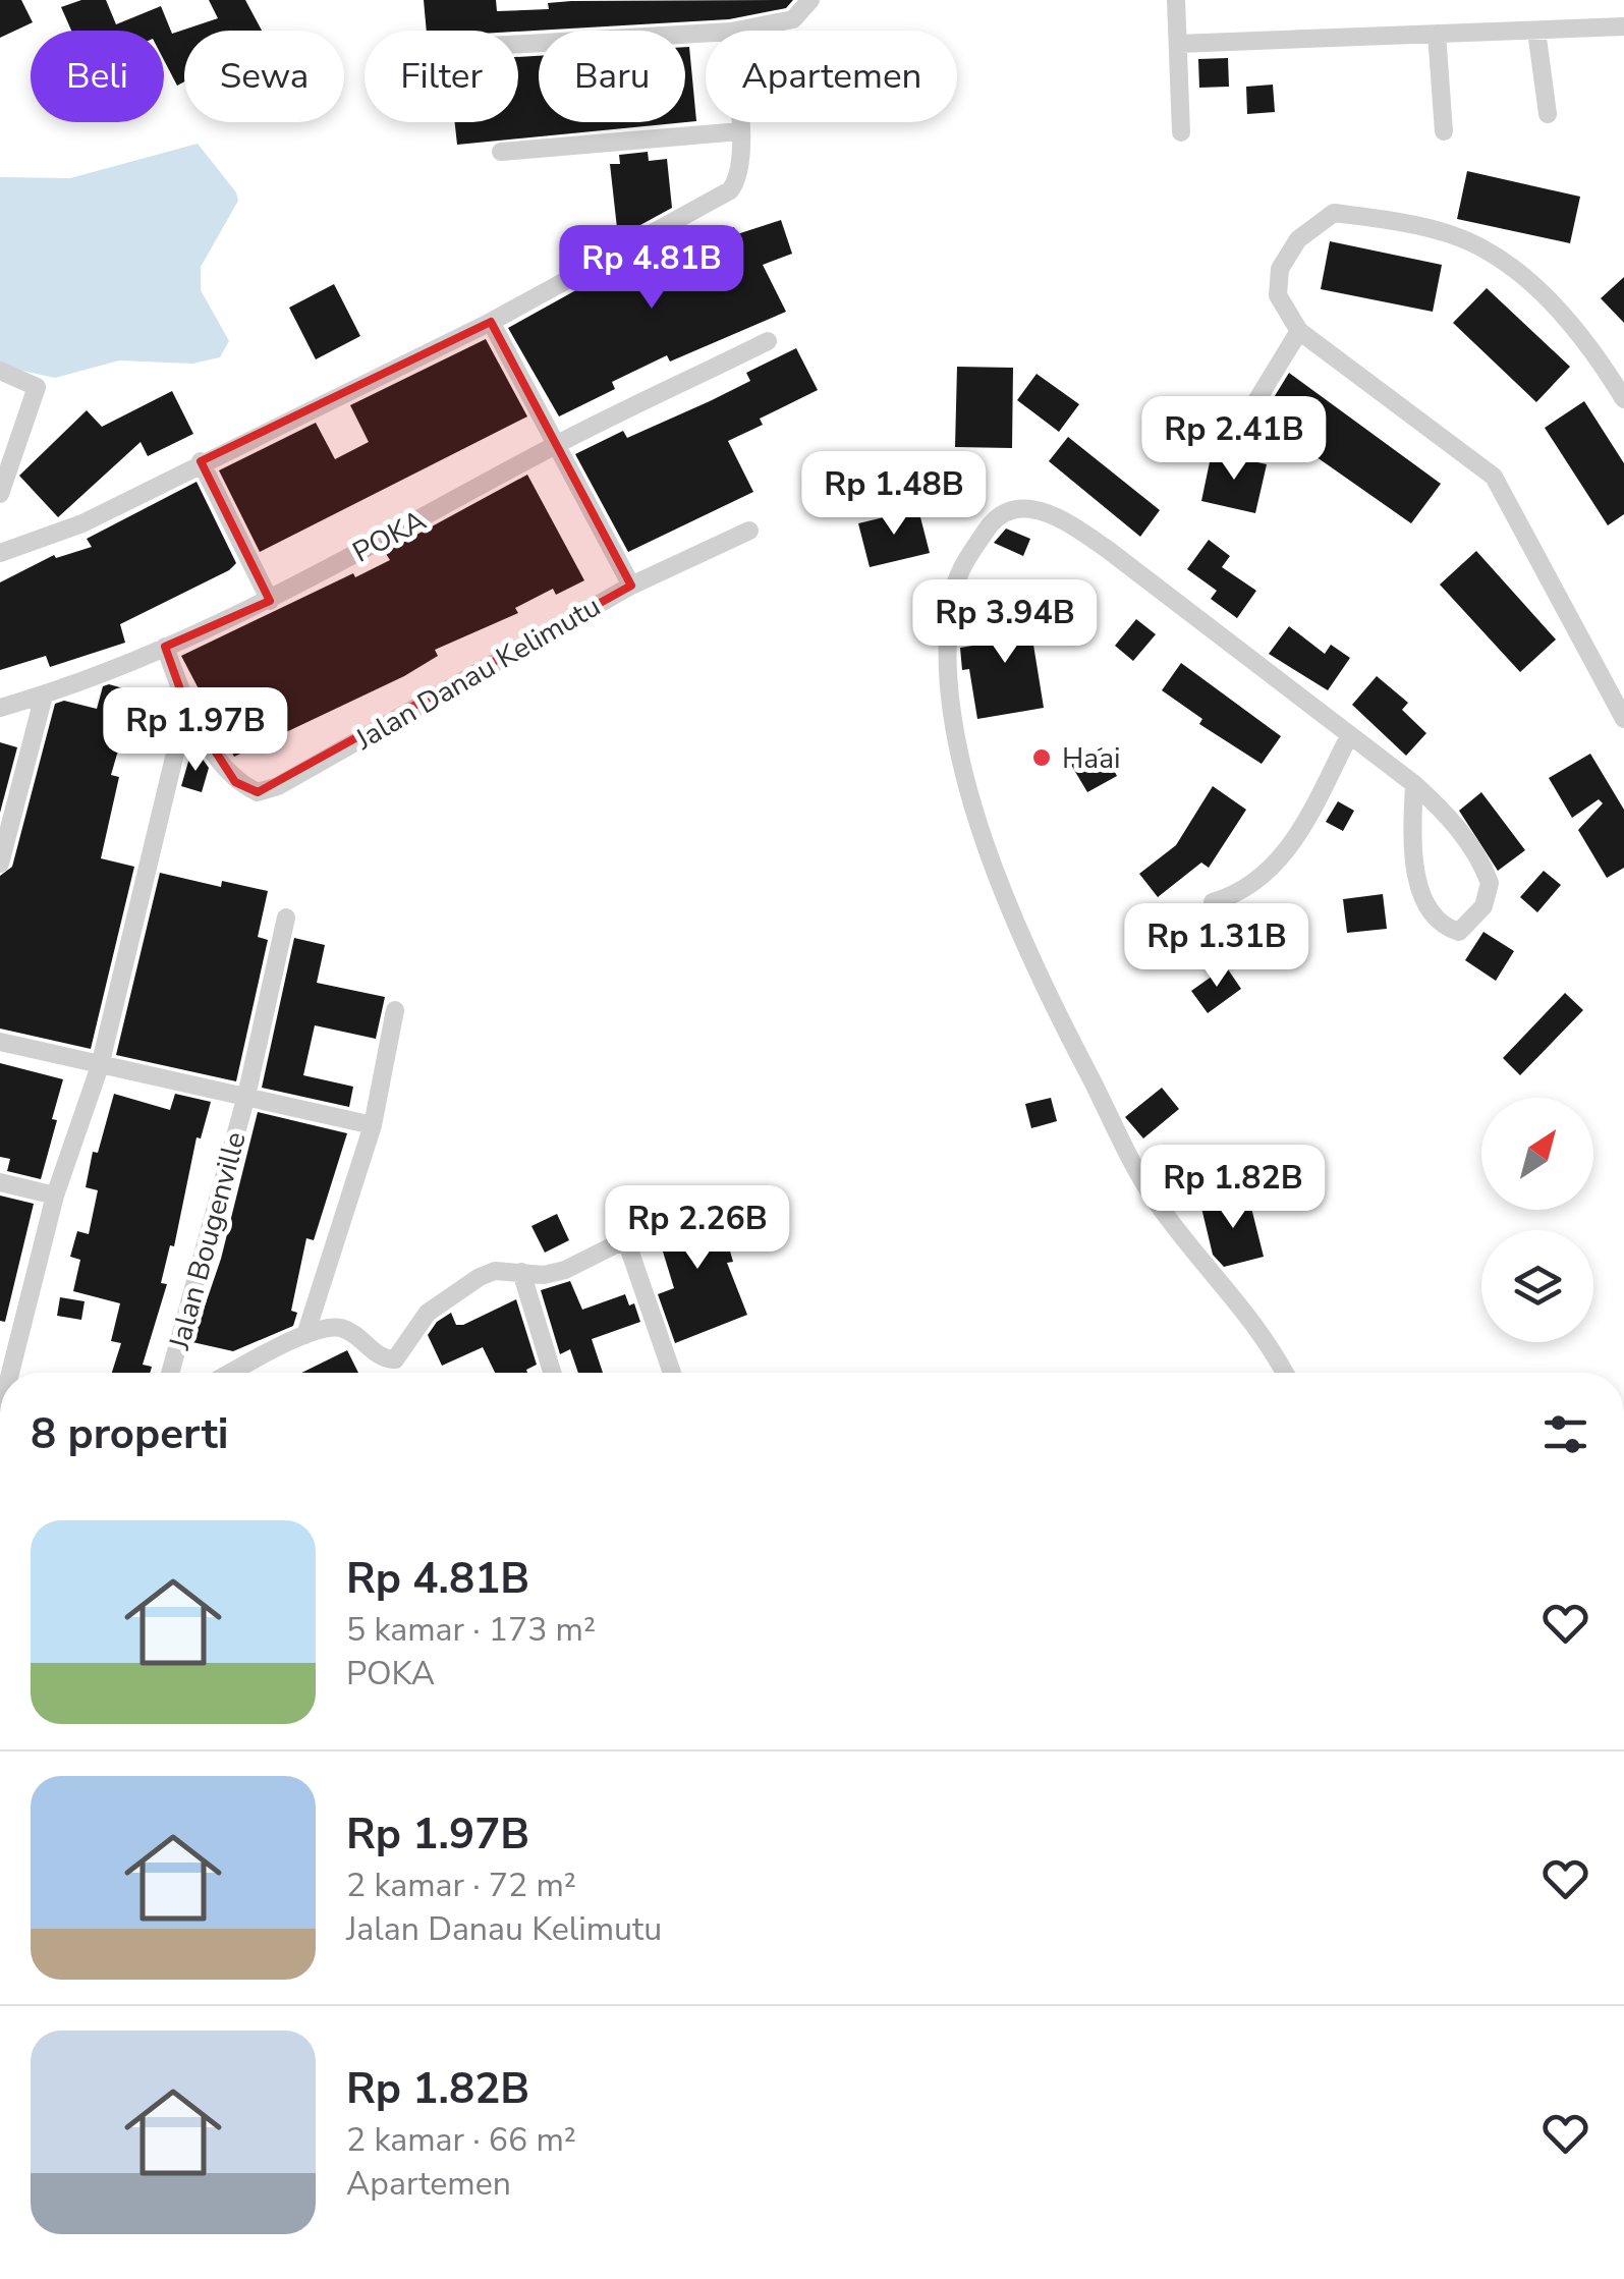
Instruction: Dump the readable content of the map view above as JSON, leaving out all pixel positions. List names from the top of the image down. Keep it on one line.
{"streets":{"street":["POKA","Jalan Danau Kelimutu","Jalan Bougenville"]},"crossings":[["POKA","Jalan Danau Kelimutu"]],"places":["Haai"],"north":"top right","page":{"chip":["Beli","Sewa","Filter","Baru","Apartemen"],"price":["Rp 4.81B","Rp 2.41B","Rp 1.48B","Rp 3.94B","Rp 1.97B","Rp 1.31B","Rp 1.82B","Rp 2.26B"],"heading":"8 properti","list":[{"name":"Rp 4.81B","note":"5 kamar · 173 m² · POKA"},{"name":"Rp 1.97B","note":"2 kamar · 72 m² · Jalan Danau Kelimutu"},{"name":"Rp 1.82B","note":"2 kamar · 66 m² · Apartemen"}]}}
